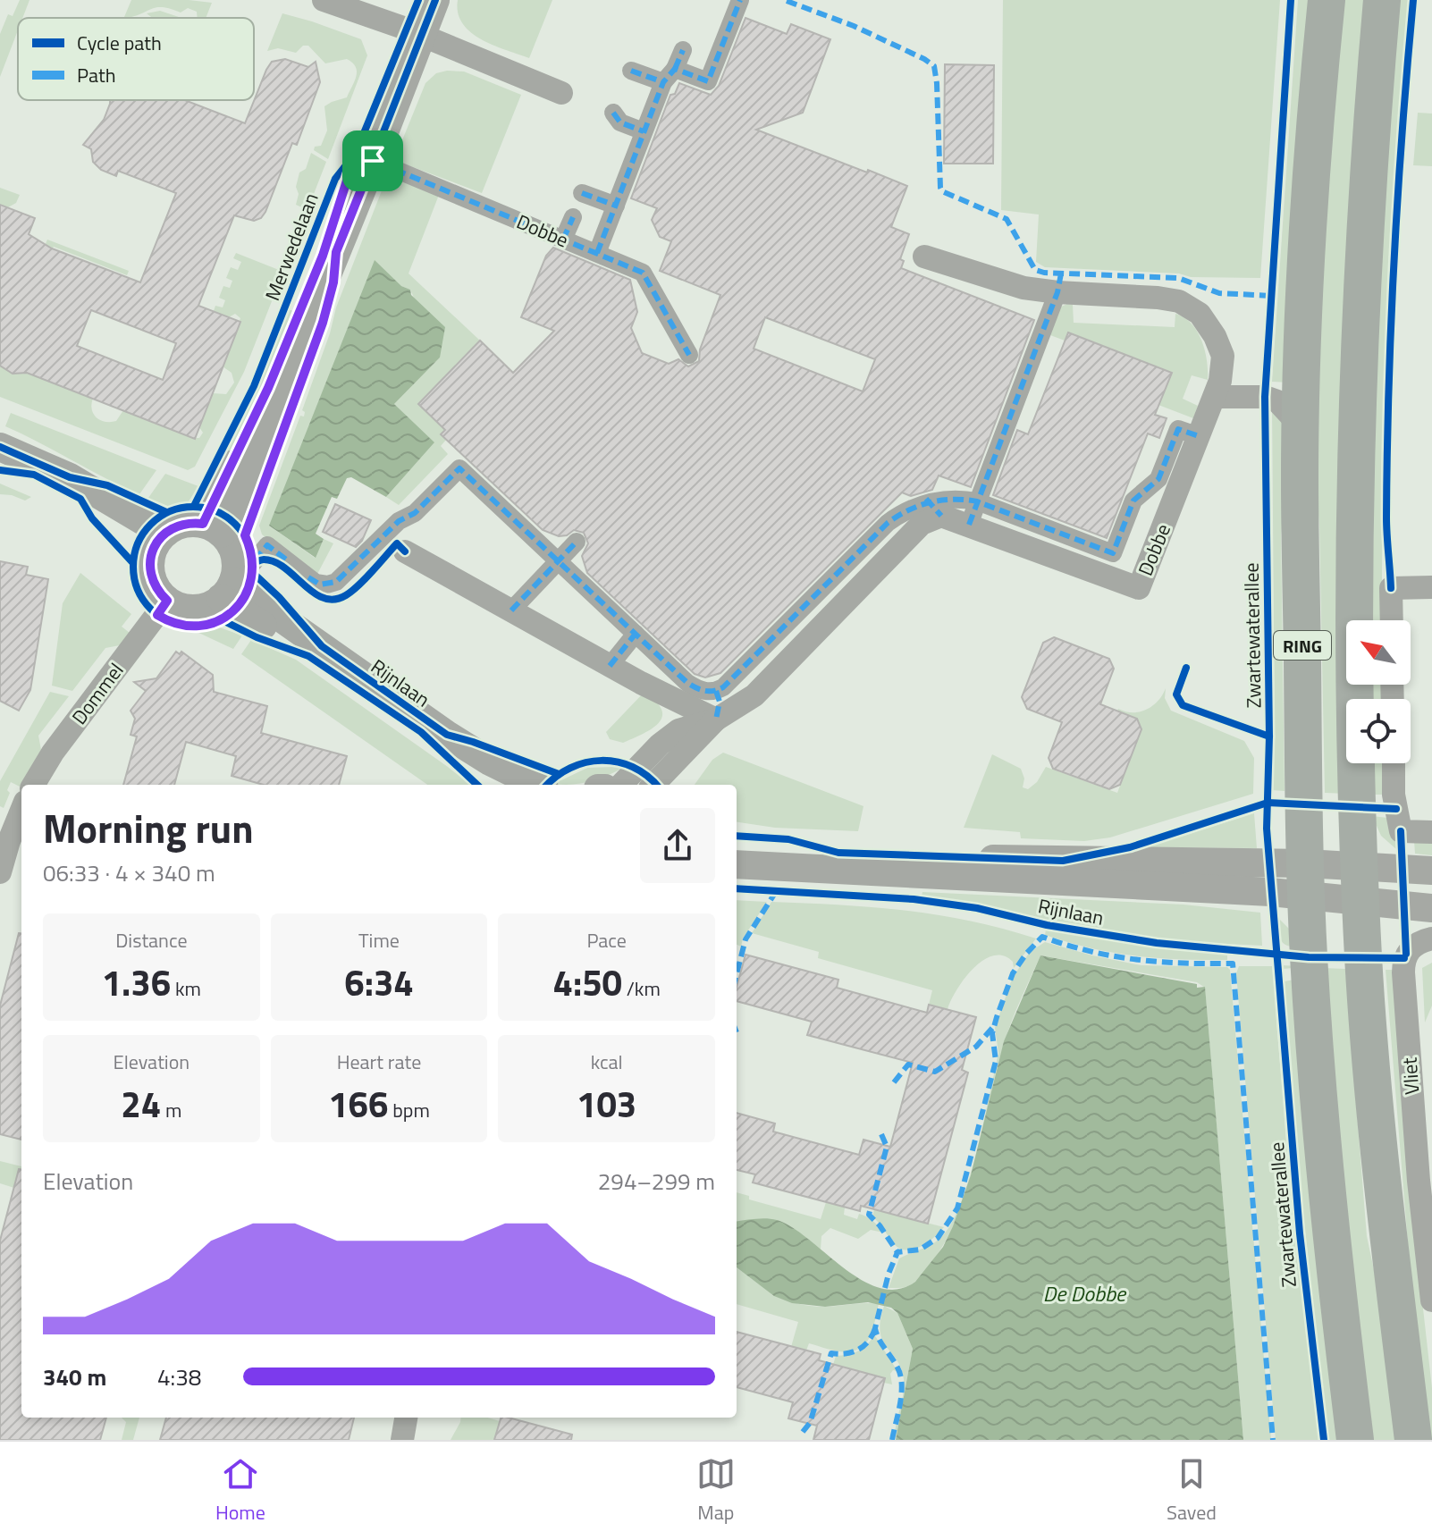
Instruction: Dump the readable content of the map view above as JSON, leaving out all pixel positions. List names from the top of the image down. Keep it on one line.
{"streets":{"main road":["RING"],"street":["Dobbe","Rijnlaan","Dommel","Vliet"],"cycle path":["Merwedelaan","Zwartewaterallee"]},"crossings":[["RING","Rijnlaan"],["Rijnlaan","Dommel"]],"water":["De Dobbe"],"legend":["Cycle path","Path"],"north":"top left","page":{"heading":["Morning run","06:33 · 4 × 340 m"],"stats":[["Distance","1.36 km"],["Time","6:34"],["Pace","4:50 /km"],["Elevation","24 m"],["Heart rate","166 bpm"],["kcal","103"]],"chart":["Elevation","294–299 m"],"list":[{"name":"340 m","note":"4:38"}],"tabs":["Home","Map","Saved"]}}
